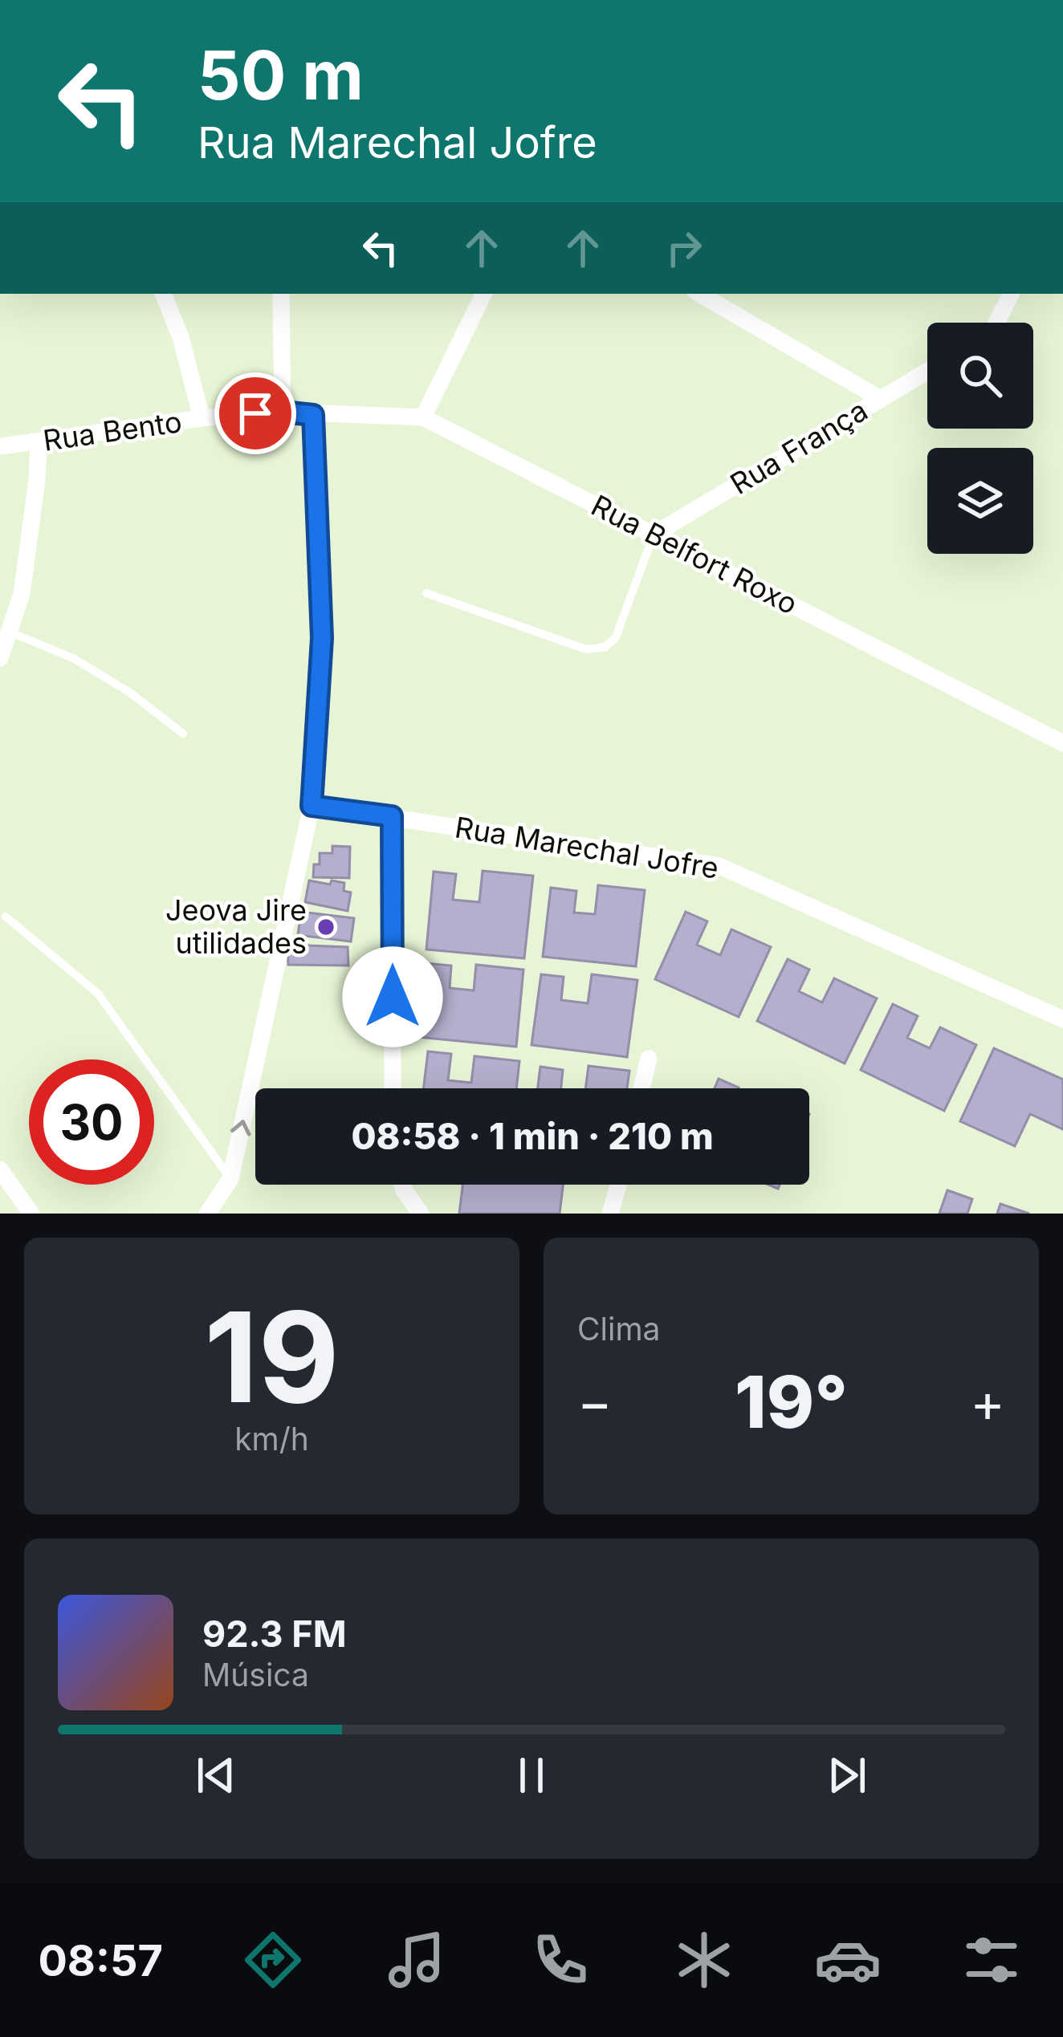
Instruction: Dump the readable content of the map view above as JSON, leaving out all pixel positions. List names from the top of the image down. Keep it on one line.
{"streets":{"street":["Rua Bento","Rua França","Rua Belfort Roxo","Rua Marechal Jofre"]},"crossings":[["Rua Bento","Rua Belfort Roxo"],["Rua França","Rua Belfort Roxo"]],"places":["Jeova Jire utilidades"],"page":{"turn":["50 m","Rua Marechal Jofre"],"limit":"30","trip":"08:58 · 1 min · 210 m","tile":[["19","km/h"],"Clima"],"heat":["−","19°","+"],"song":["92.3 FM","Música"],"tabs":"08:57"}}
